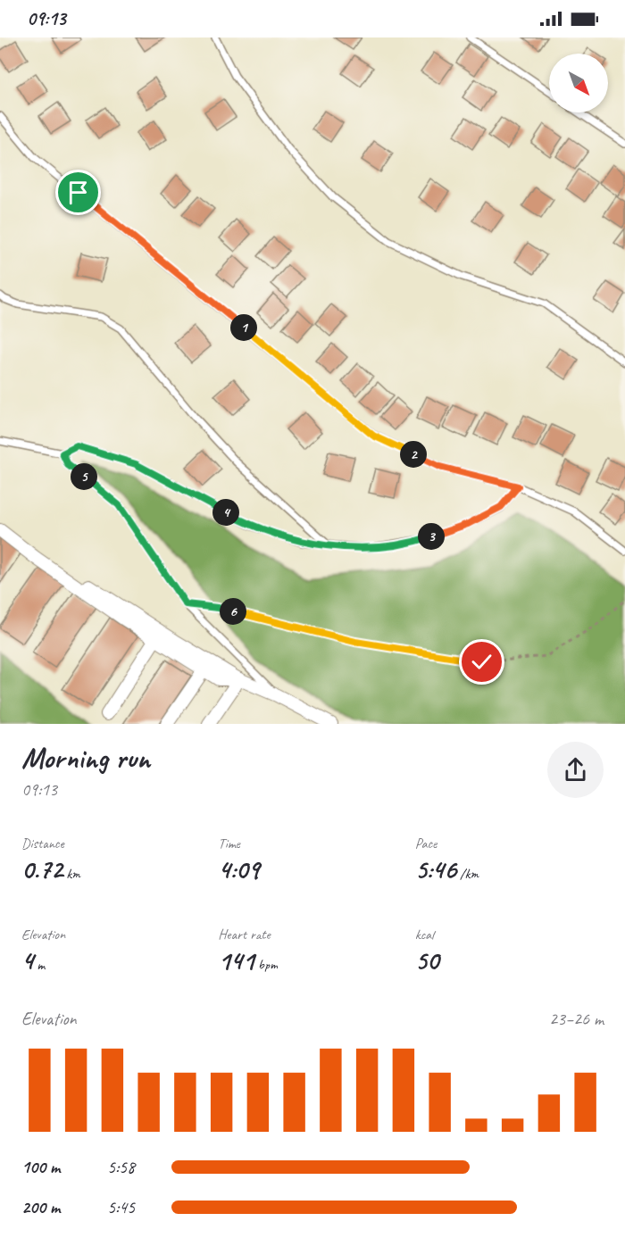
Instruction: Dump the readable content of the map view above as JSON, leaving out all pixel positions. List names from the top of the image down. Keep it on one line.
{"north":"bottom right","page":{"status":"09:13","pins":["1","2","5","4","3","6"],"heading":["Morning run","09:13"],"stats":[["Distance","0.72 km"],["Time","4:09"],["Pace","5:46 /km"],["Elevation","4 m"],["Heart rate","141 bpm"],["kcal","50"]],"chart":["Elevation","23–26 m"],"list":[{"name":"100 m","note":"5:58"},{"name":"200 m","note":"5:45"}]}}
